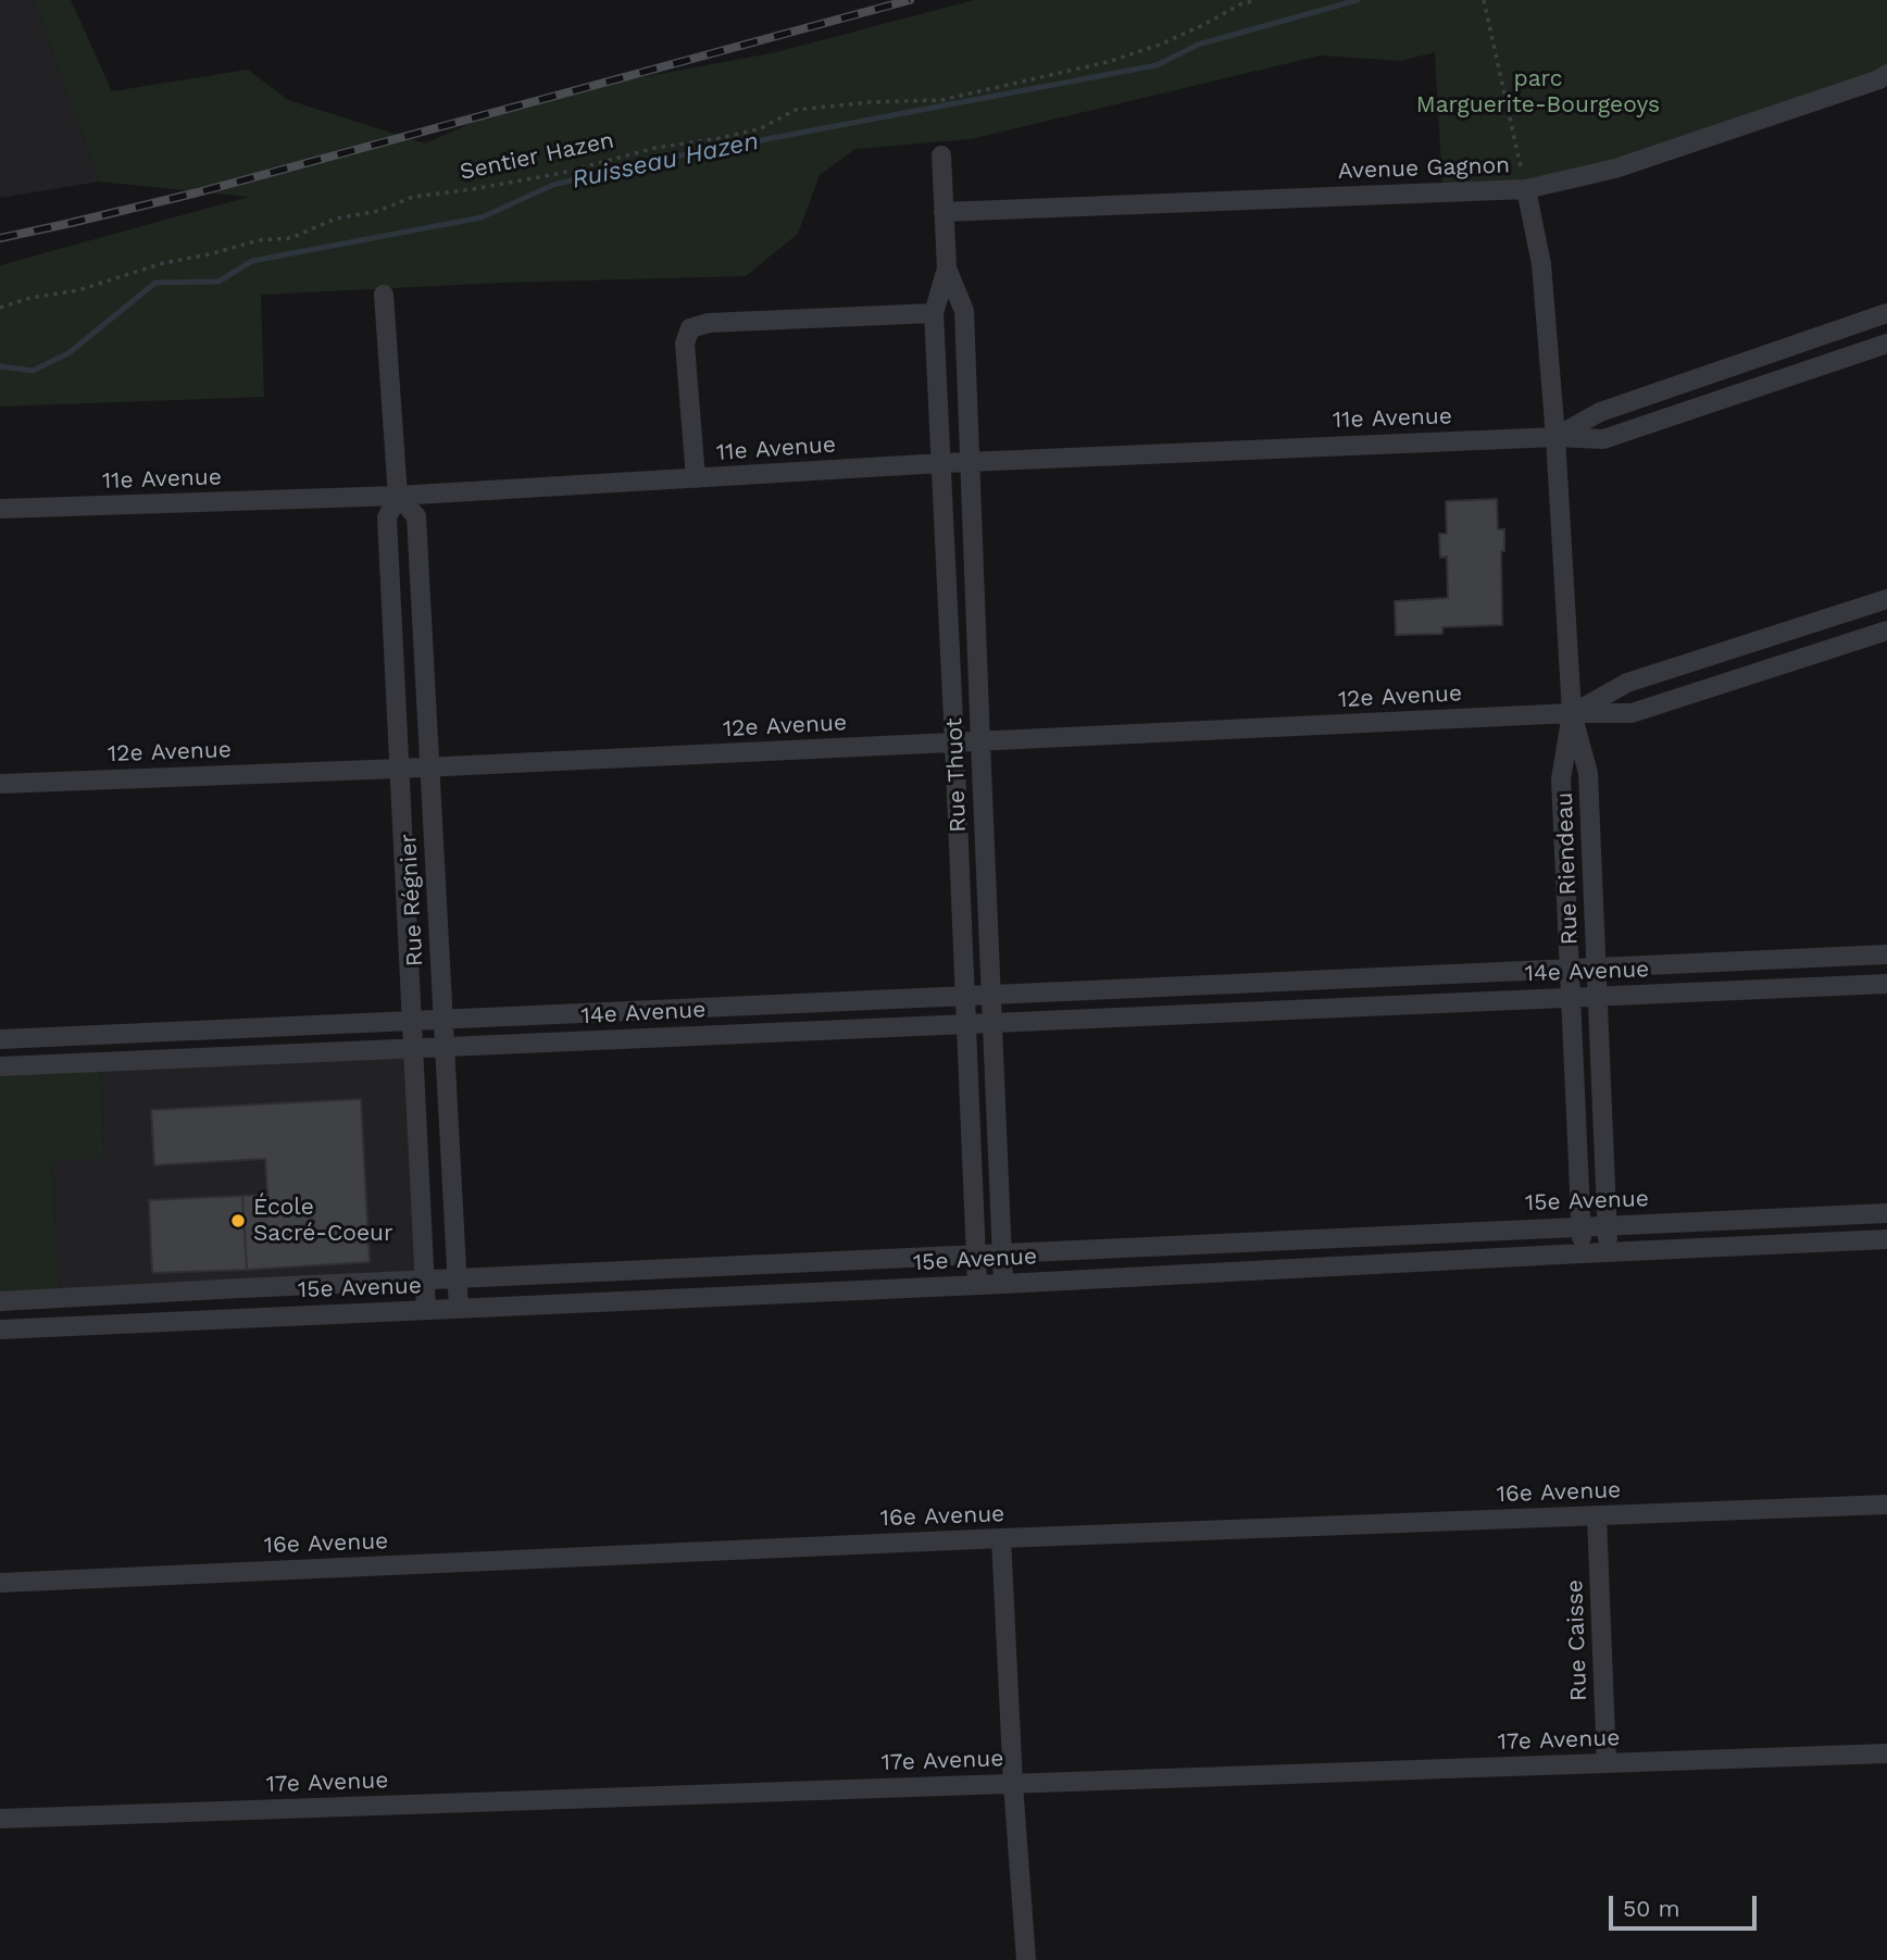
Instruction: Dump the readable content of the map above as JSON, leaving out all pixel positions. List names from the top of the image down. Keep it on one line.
{"streets":{"street":["Avenue Gagnon","11e Avenue","12e Avenue","Rue Thuot","Rue Riendeau","Rue Régnier","14e Avenue","15e Avenue","16e Avenue","Rue Caisse","17e Avenue"],"path":["Sentier Hazen"]},"crossings":[["Avenue Gagnon","Rue Thuot"],["Avenue Gagnon","Rue Riendeau"],["11e Avenue","Rue Thuot"],["11e Avenue","Rue Riendeau"],["11e Avenue","Rue Régnier"],["12e Avenue","Rue Thuot"],["12e Avenue","Rue Riendeau"],["12e Avenue","Rue Régnier"],["Rue Thuot","14e Avenue"],["Rue Thuot","15e Avenue"],["Rue Riendeau","14e Avenue"],["Rue Riendeau","15e Avenue"],["Rue Régnier","14e Avenue"],["Rue Régnier","15e Avenue"],["16e Avenue","Rue Caisse"],["Rue Caisse","17e Avenue"]],"water":["Ruisseau Hazen"],"parks":["parc Marguerite-Bourgeoys"],"places":["École Sacré-Coeur"],"scale_bar":"50 m"}
